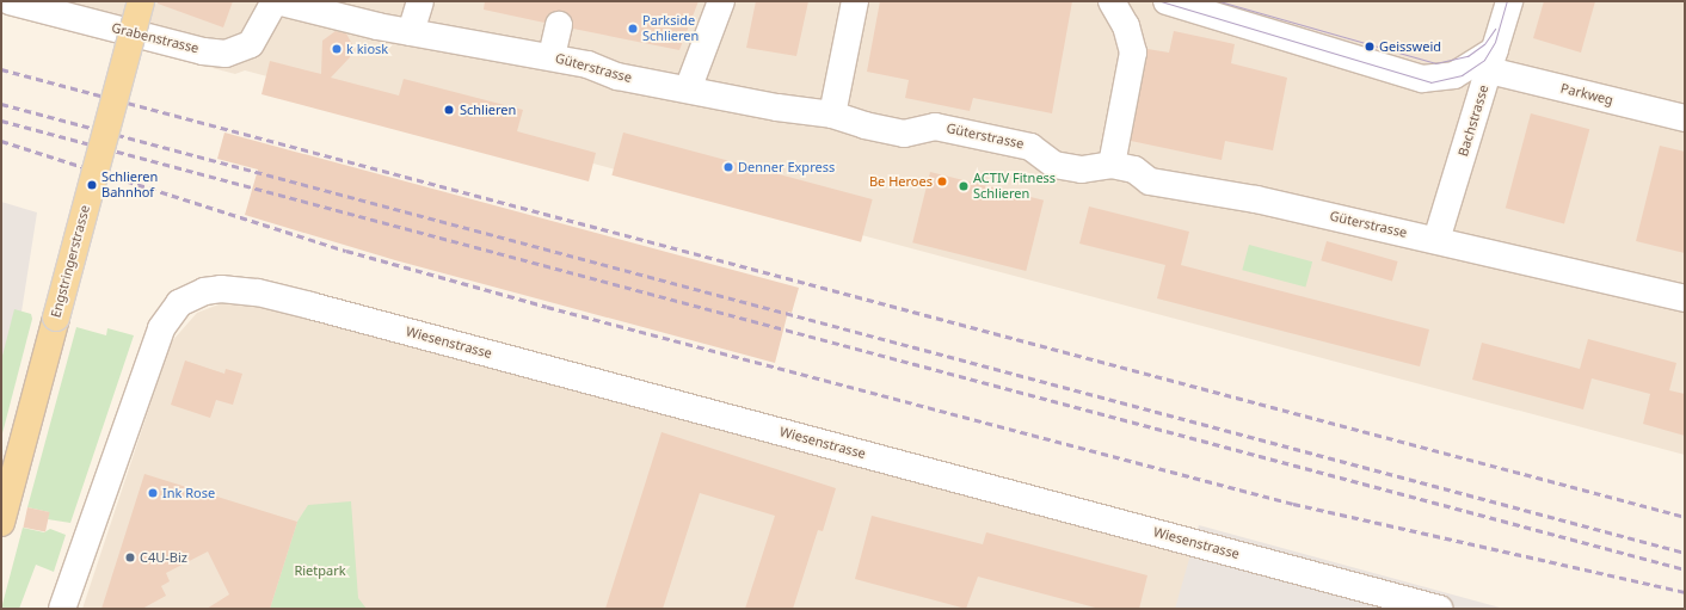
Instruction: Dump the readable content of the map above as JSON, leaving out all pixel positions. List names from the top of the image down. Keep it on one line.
{"streets":{"main road":["Engstringerstrasse"],"street":["Grabenstrasse","Güterstrasse","Parkweg","Bachstrasse","Wiesenstrasse"]},"crossings":[["Grabenstrasse","Güterstrasse"],["Güterstrasse","Bachstrasse"],["Parkweg","Bachstrasse"]],"parks":["Rietpark"],"places":["Parkside Schlieren","Geissweid","k kiosk","Schlieren","Denner Express","Be Heroes","Schlieren Bahnhof","ACTIV Fitness Schlieren","Ink Rose","C4U-Biz"]}
